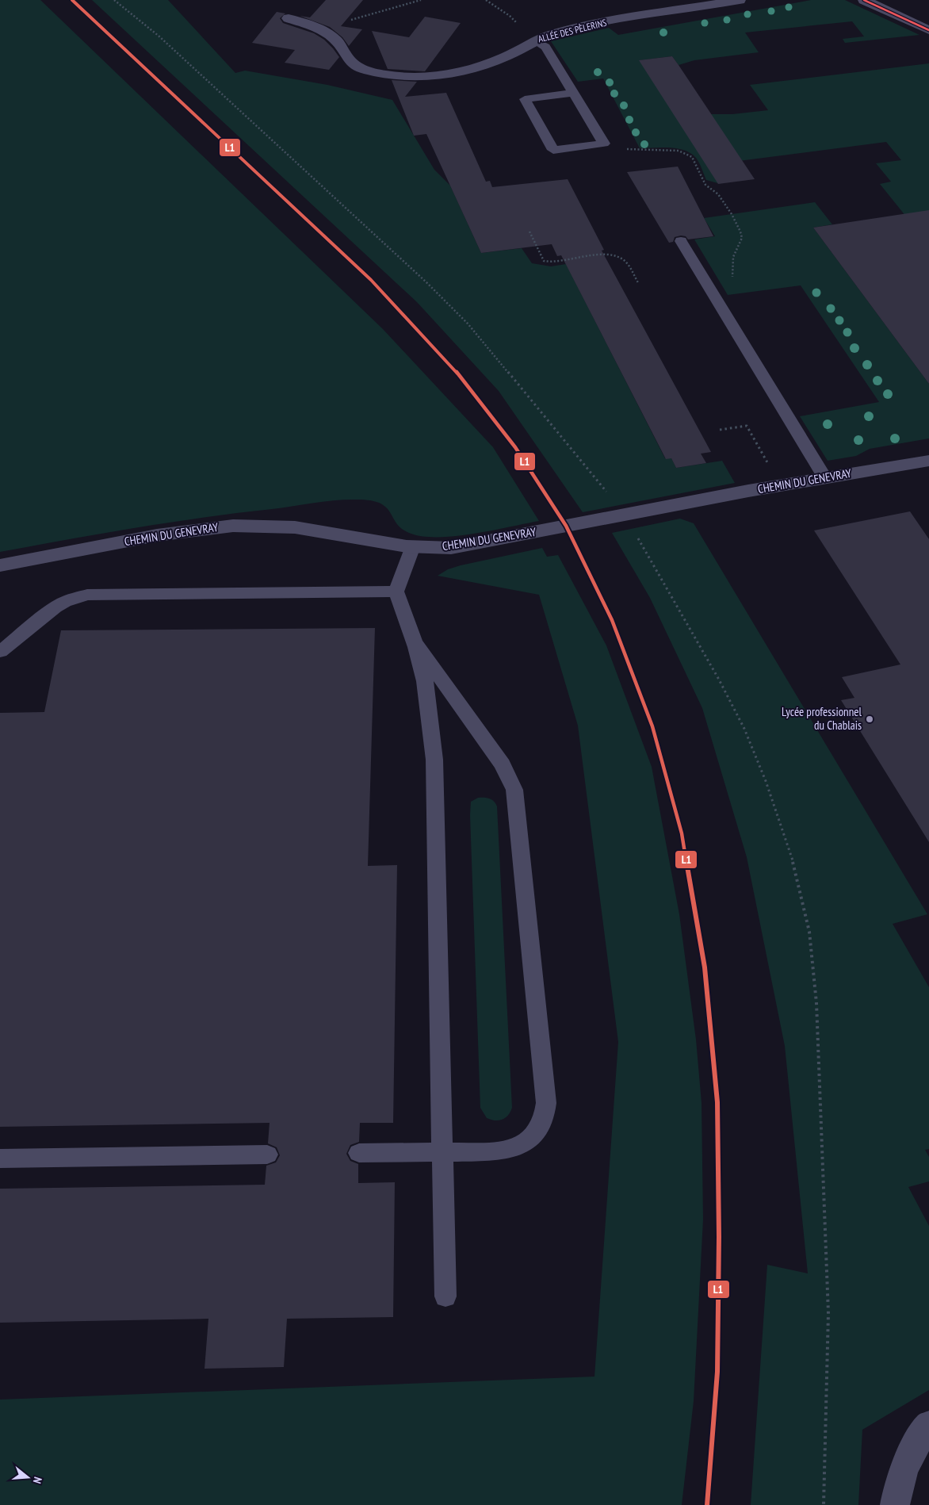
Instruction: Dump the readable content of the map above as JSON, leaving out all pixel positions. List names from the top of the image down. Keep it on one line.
{"streets":{"street":["ALLÉE DES PÈLERINS","CHEMIN DU GENEVRAY"]},"places":["Lycée professionnel du Chablais"],"lines":["transit line L1"],"north":"right"}
